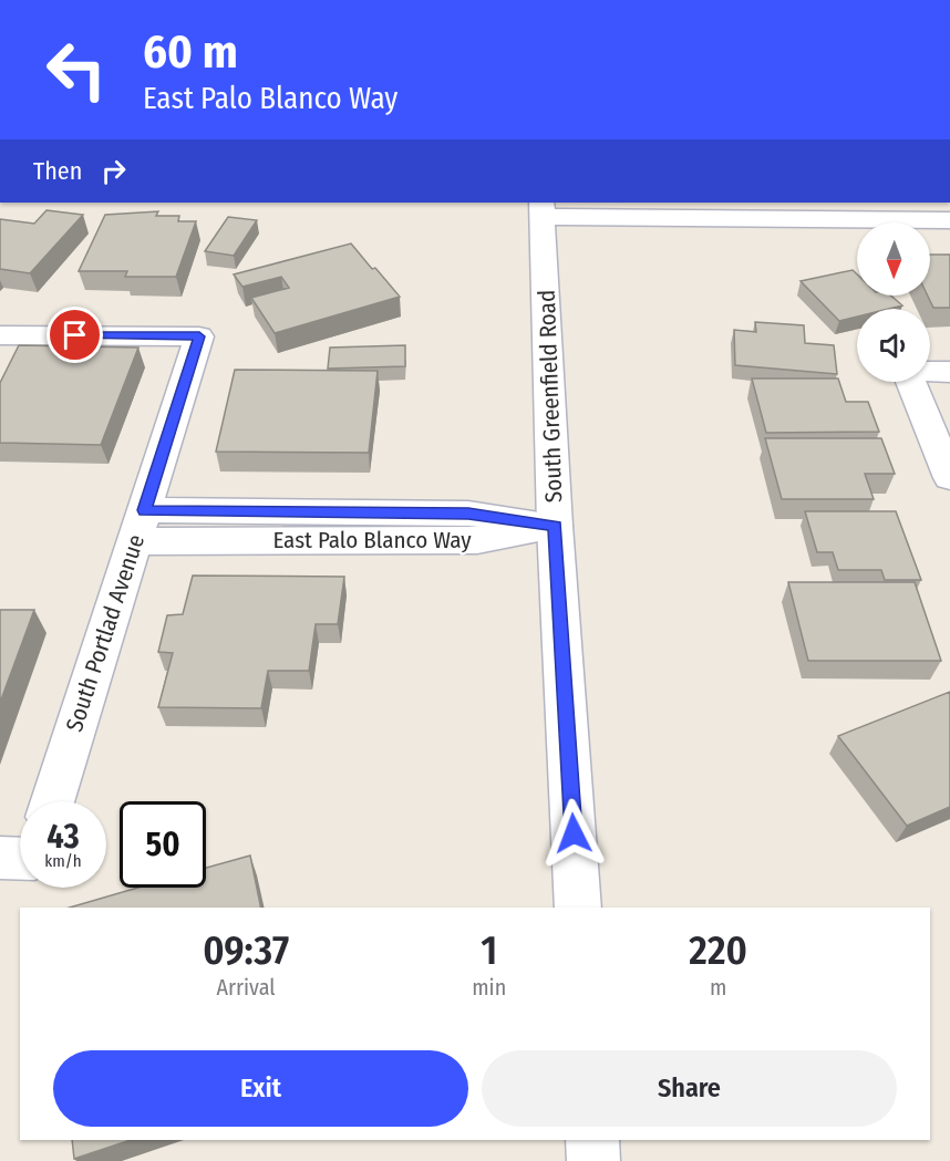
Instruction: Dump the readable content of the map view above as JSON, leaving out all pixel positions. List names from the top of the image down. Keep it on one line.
{"streets":{"street":["South Greenfield Road","East Palo Blanco Way","South Portlad Avenue"]},"crossings":[["South Greenfield Road","East Palo Blanco Way"],["East Palo Blanco Way","South Portlad Avenue"]],"north":"bottom","page":{"turn":["60 m","East Palo Blanco Way"],"then":"Then","speed":"43 km/h","limit":"50","eta":["09:37","Arrival","1","min","220","m"],"buttons":["Exit","Share"]}}
